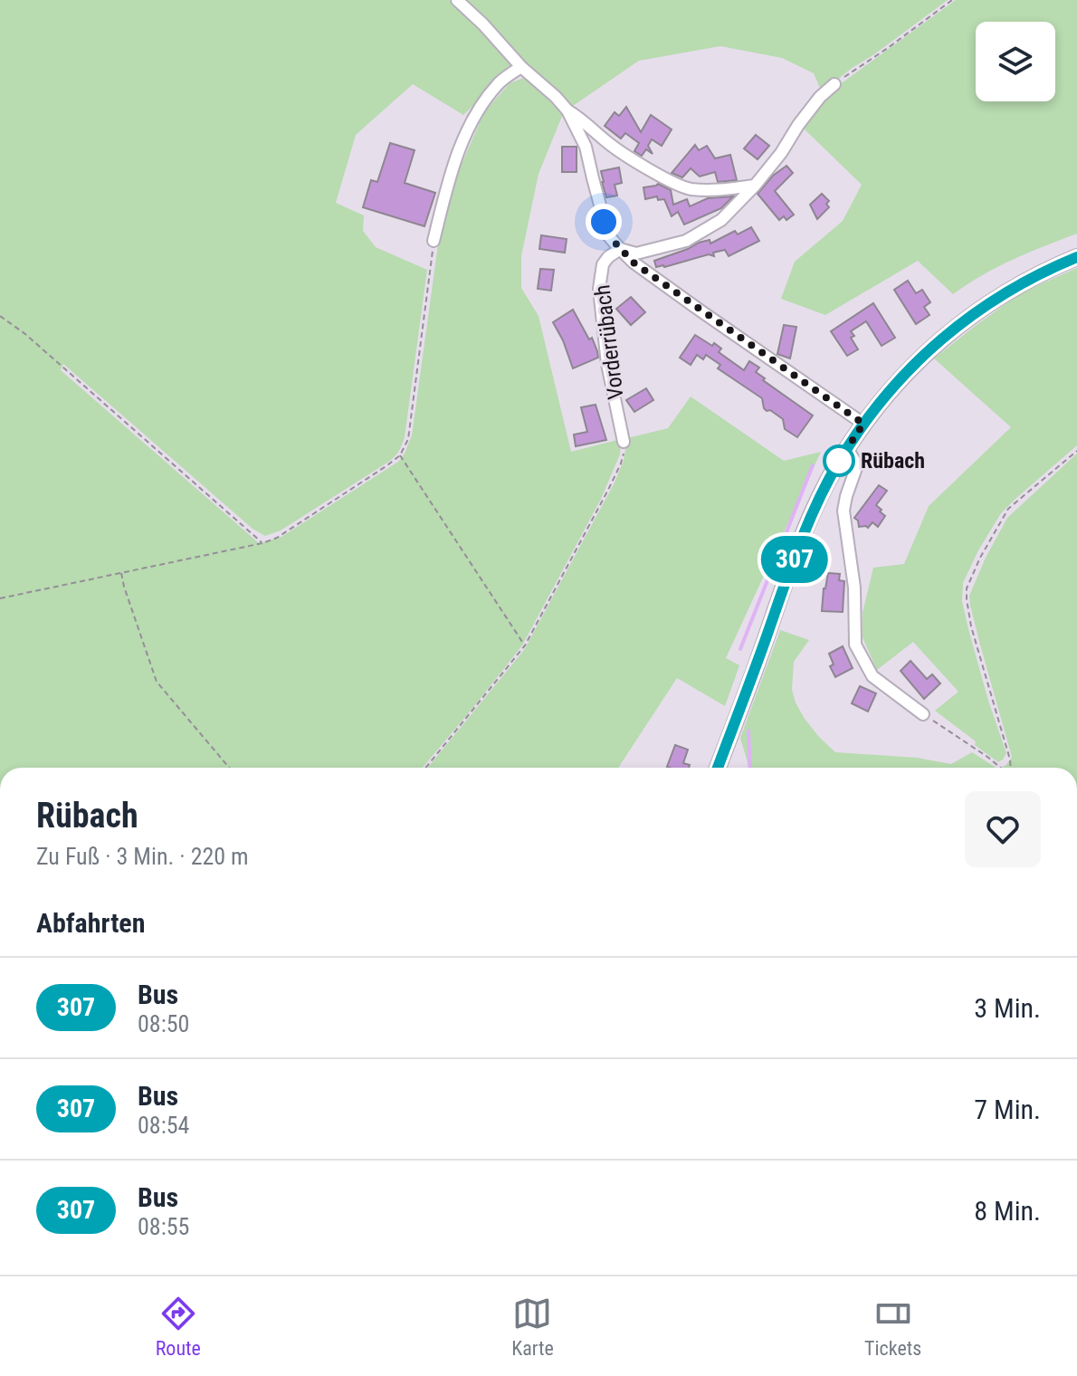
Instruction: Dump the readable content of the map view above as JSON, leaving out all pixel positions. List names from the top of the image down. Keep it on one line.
{"streets":{"street":["Vorderrübach"]},"places":["Rübach"],"lines":["bus line 307"],"page":{"on_map":"307","heading":[["Rübach","Zu Fuß · 3 Min. · 220 m"],"Abfahrten"],"list":[{"mark":"307","name":"Bus","note":"08:50","value":"3 Min."},{"mark":"307","name":"Bus","note":"08:54","value":"7 Min."},{"mark":"307","name":"Bus","note":"08:55","value":"8 Min."}],"tabs":["Route","Karte","Tickets"]}}
